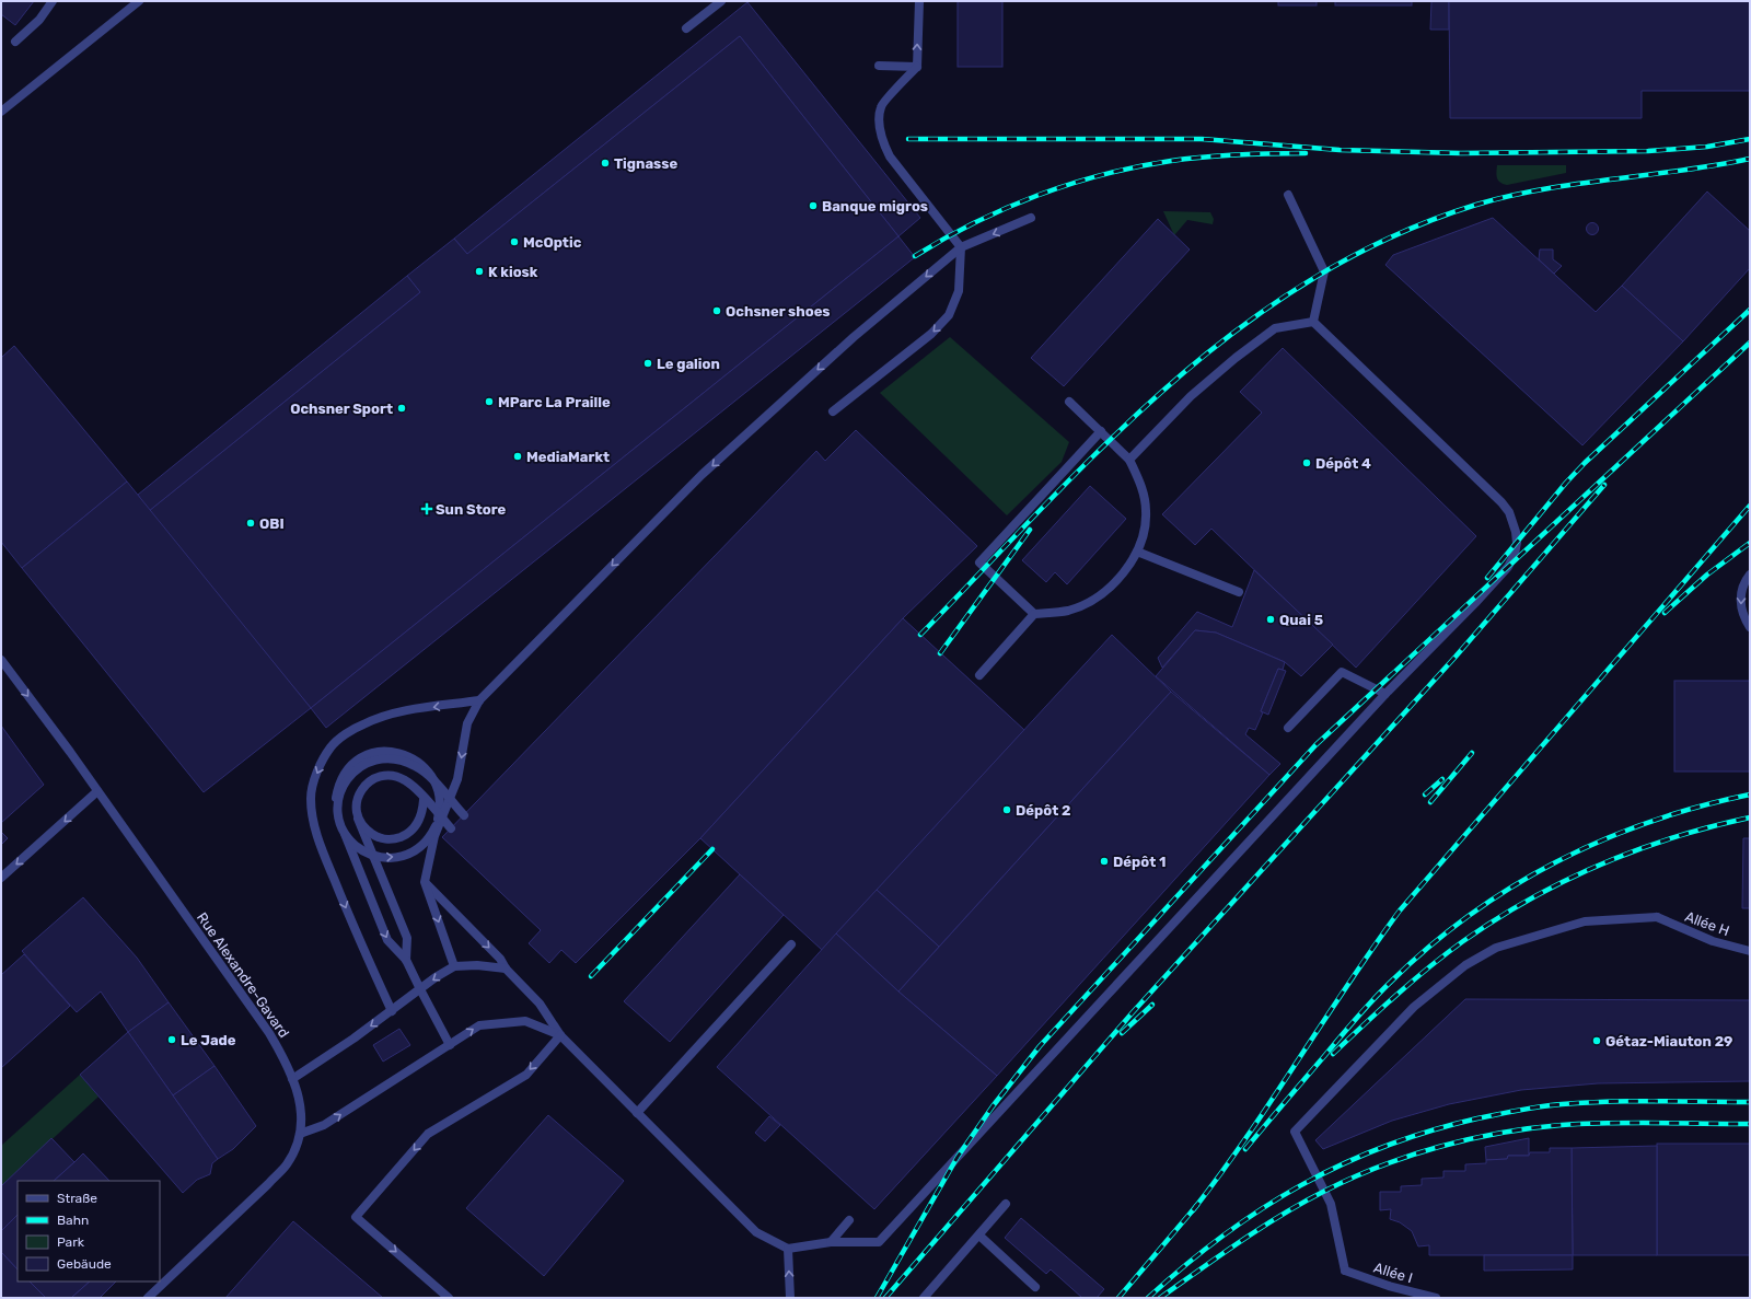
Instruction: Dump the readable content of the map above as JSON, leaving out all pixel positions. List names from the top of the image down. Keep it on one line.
{"streets":{"street":["Allée H","Rue Alexandre-Gavard","Allée I"]},"crossings":[["Allée H","Allée I"]],"places":{"other":["Tignasse","Banque migros","McOptic","K kiosk","Ochsner shoes","Le galion","MParc La Praille","Ochsner Sport","MediaMarkt","Dépôt 4","OBI","Quai 5","Dépôt 2","Dépôt 1","Le Jade","Gétaz-Miauton 29"],"health":["Sun Store"]},"legend":["Straße","Bahn","Park","Gebäude"]}
